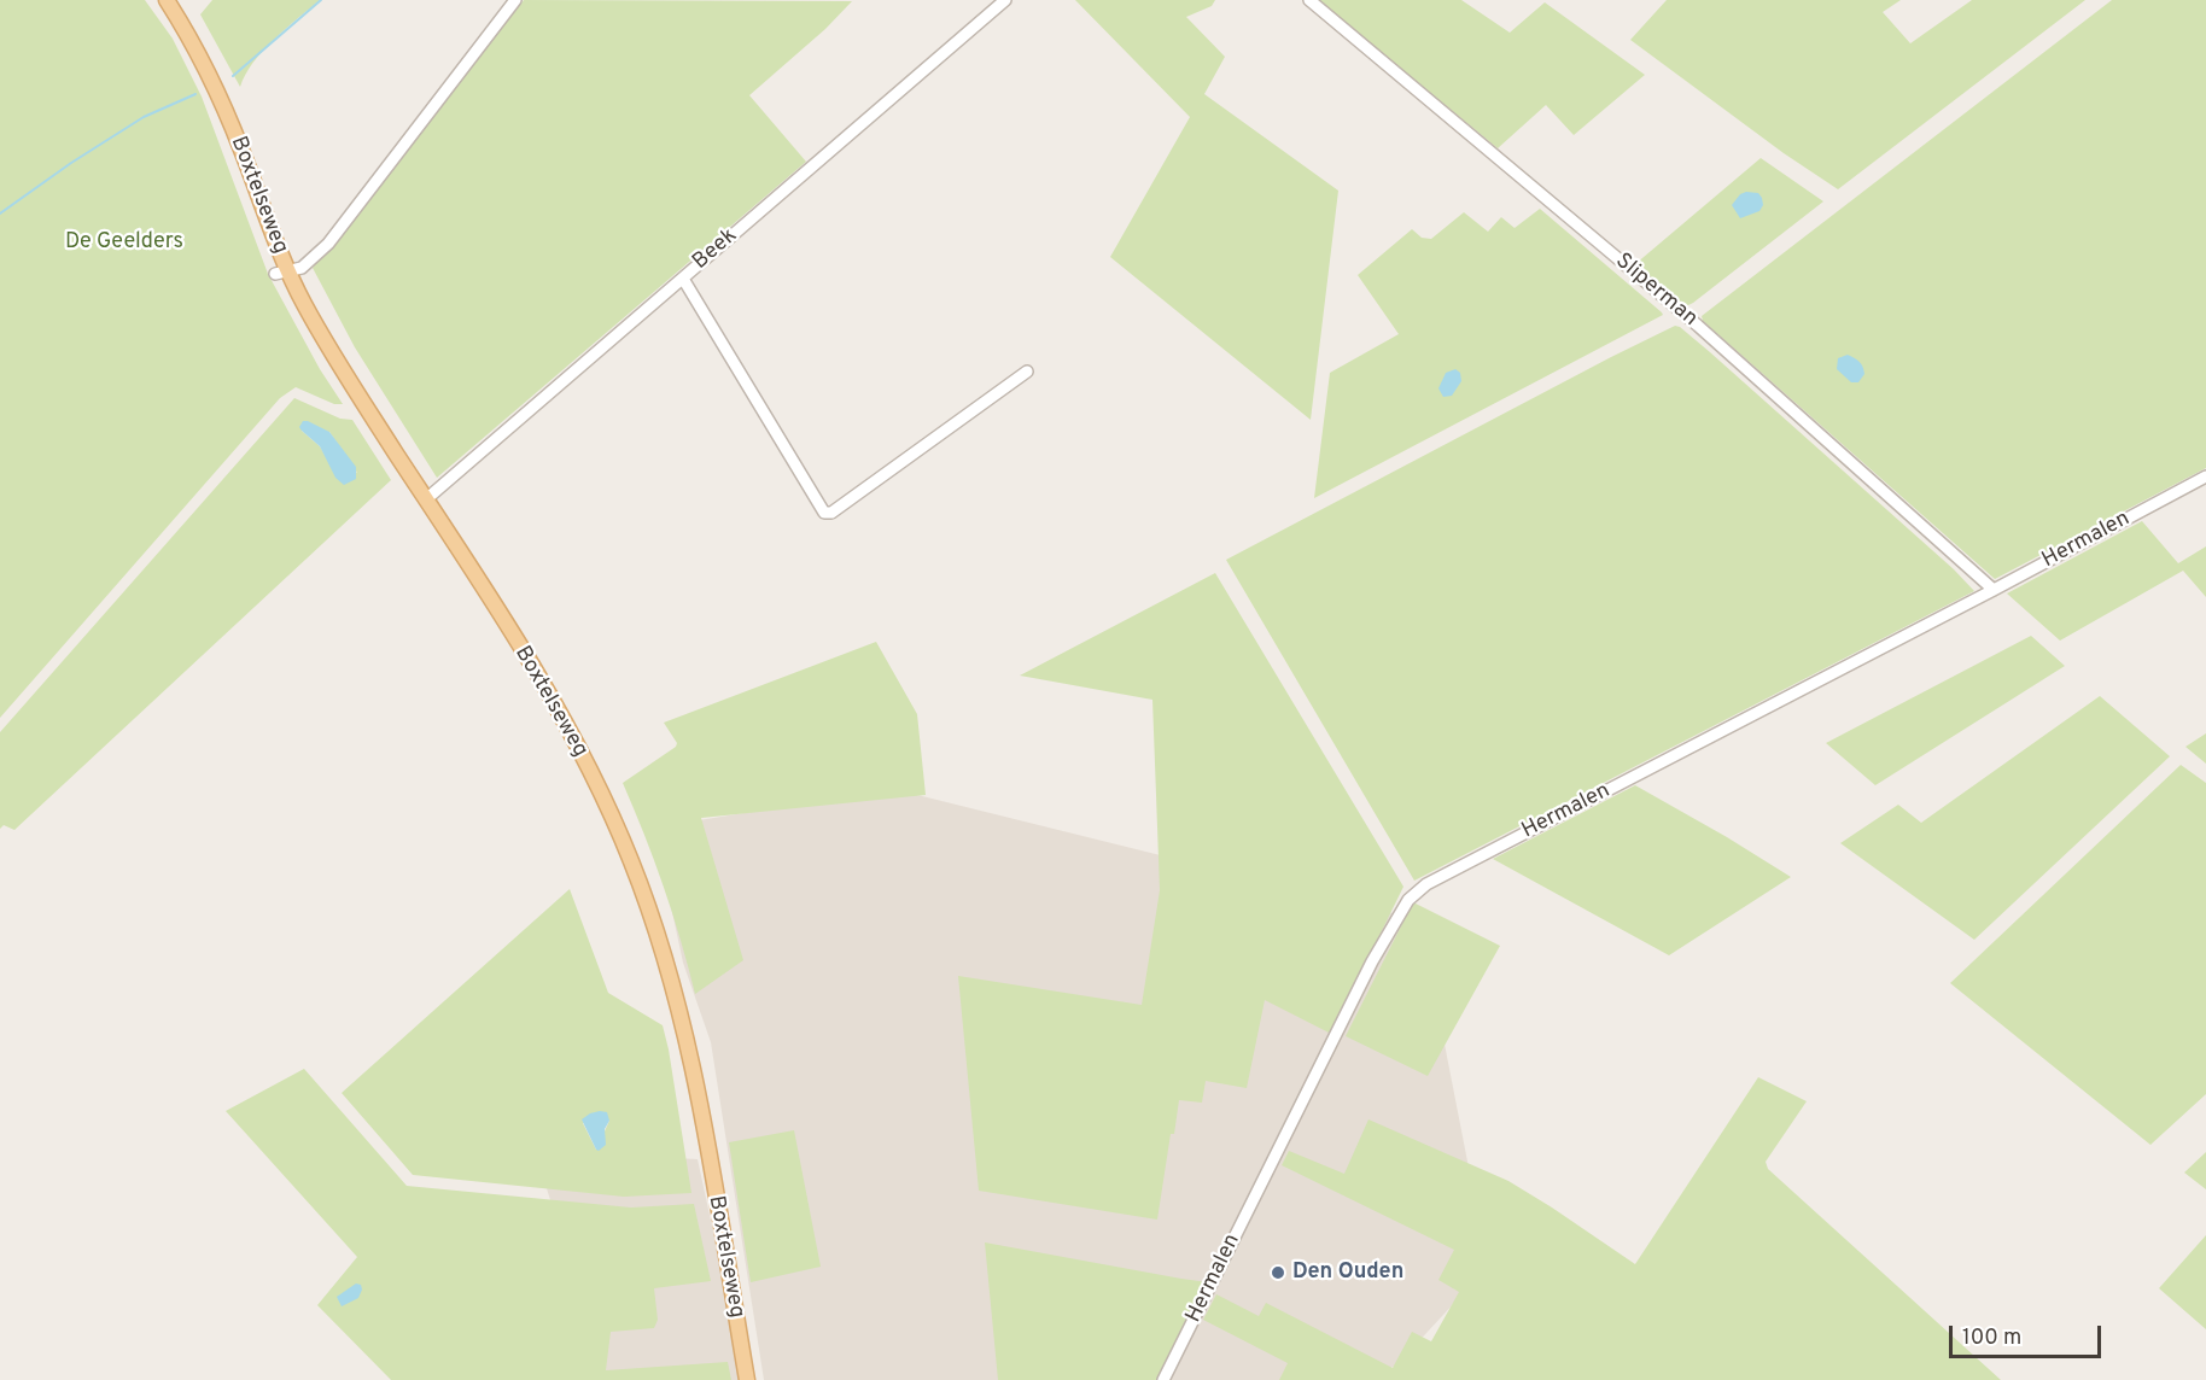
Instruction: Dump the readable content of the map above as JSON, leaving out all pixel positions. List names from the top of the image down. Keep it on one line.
{"streets":{"main road":["Boxtelseweg"],"street":["Beek","Sliperman","Hermalen"]},"crossings":[["Boxtelseweg","Beek"],["Sliperman","Hermalen"]],"parks":["De Geelders"],"places":["Den Ouden"],"scale_bar":"100 m"}
